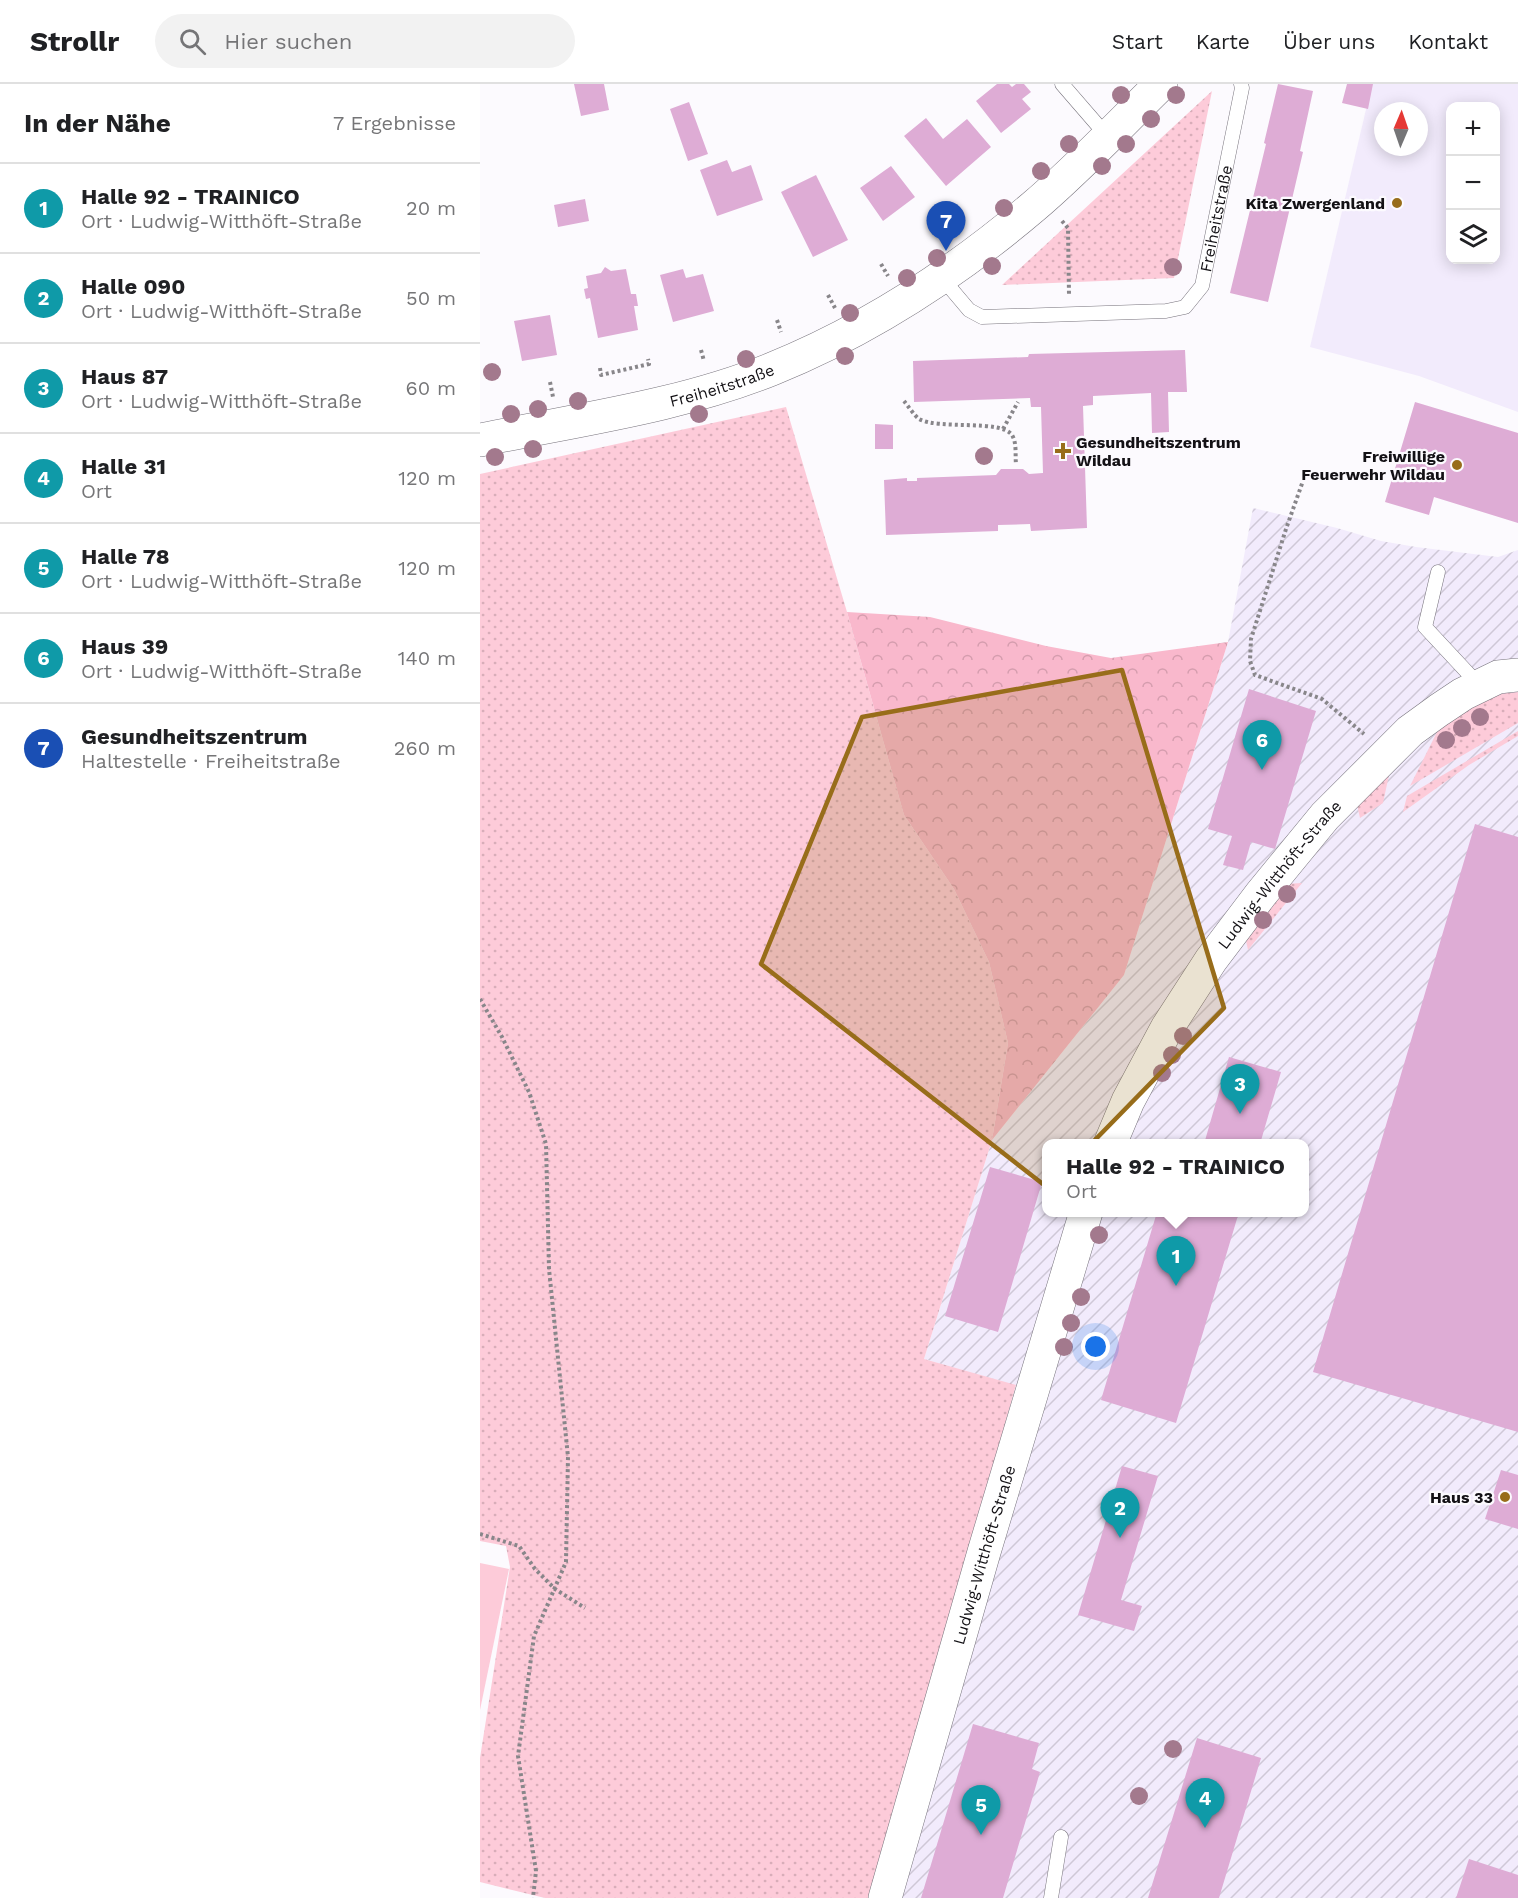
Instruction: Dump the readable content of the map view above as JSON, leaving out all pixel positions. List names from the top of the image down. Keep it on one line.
{"streets":{"street":["Freiheitstraße","Ludwig-Witthöft-Straße"]},"places":{"other":["Kita Zwergenland","Freiwillige Feuerwehr Wildau","Haus 33"],"health":["Gesundheitszentrum Wildau"]},"north":"top","page":{"header":"Strollr","search":"Hier suchen","nav":["Start","Karte","Über uns","Kontakt"],"heading":["In der Nähe","7 Ergebnisse"],"map_buttons":["+","−"],"list":[{"mark":"1","name":"Halle 92 - TRAINICO","note":"Ort · Ludwig-Witthöft-Straße","value":"20 m"},{"mark":"2","name":"Halle 090","note":"Ort · Ludwig-Witthöft-Straße","value":"50 m"},{"mark":"3","name":"Haus 87","note":"Ort · Ludwig-Witthöft-Straße","value":"60 m"},{"mark":"4","name":"Halle 31","note":"Ort","value":"120 m"},{"mark":"5","name":"Halle 78","note":"Ort · Ludwig-Witthöft-Straße","value":"120 m"},{"mark":"6","name":"Haus 39","note":"Ort · Ludwig-Witthöft-Straße","value":"140 m"},{"mark":"7","name":"Gesundheitszentrum","note":"Haltestelle · Freiheitstraße","value":"260 m"}],"pins":["7","6","3","1","2","4","5"],"popup":["Halle 92 - TRAINICO","Ort"]}}
